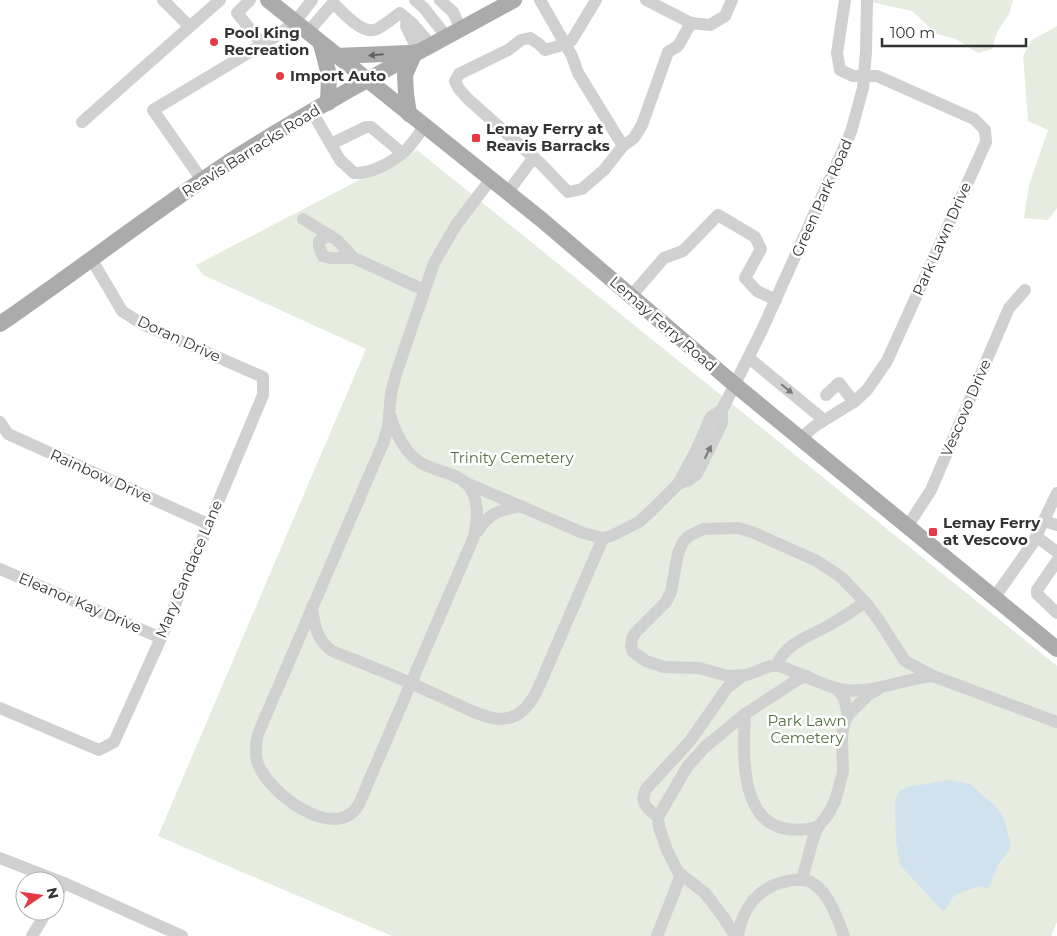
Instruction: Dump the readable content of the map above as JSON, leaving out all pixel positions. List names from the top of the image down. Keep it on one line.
{"streets":{"main road":["Reavis Barracks Road","Lemay Ferry Road"],"street":["Green Park Road","Park Lawn Drive","Doran Drive","Vescovo Drive","Rainbow Drive","Mary Candace Lane","Eleanor Kay Drive"]},"crossings":[["Reavis Barracks Road","Lemay Ferry Road"],["Reavis Barracks Road","Doran Drive"],["Green Park Road","Park Lawn Drive"],["Green Park Road","Lemay Ferry Road"],["Park Lawn Drive","Lemay Ferry Road"],["Lemay Ferry Road","Vescovo Drive"],["Doran Drive","Mary Candace Lane"],["Rainbow Drive","Mary Candace Lane"],["Mary Candace Lane","Eleanor Kay Drive"]],"parks":["Trinity Cemetery","Park Lawn Cemetery"],"places":{"other":["Pool King Recreation","Import Auto"],"transit":["Lemay Ferry at Reavis Barracks","Lemay Ferry at Vescovo"]},"scale_bar":"100 m","north":"right"}
